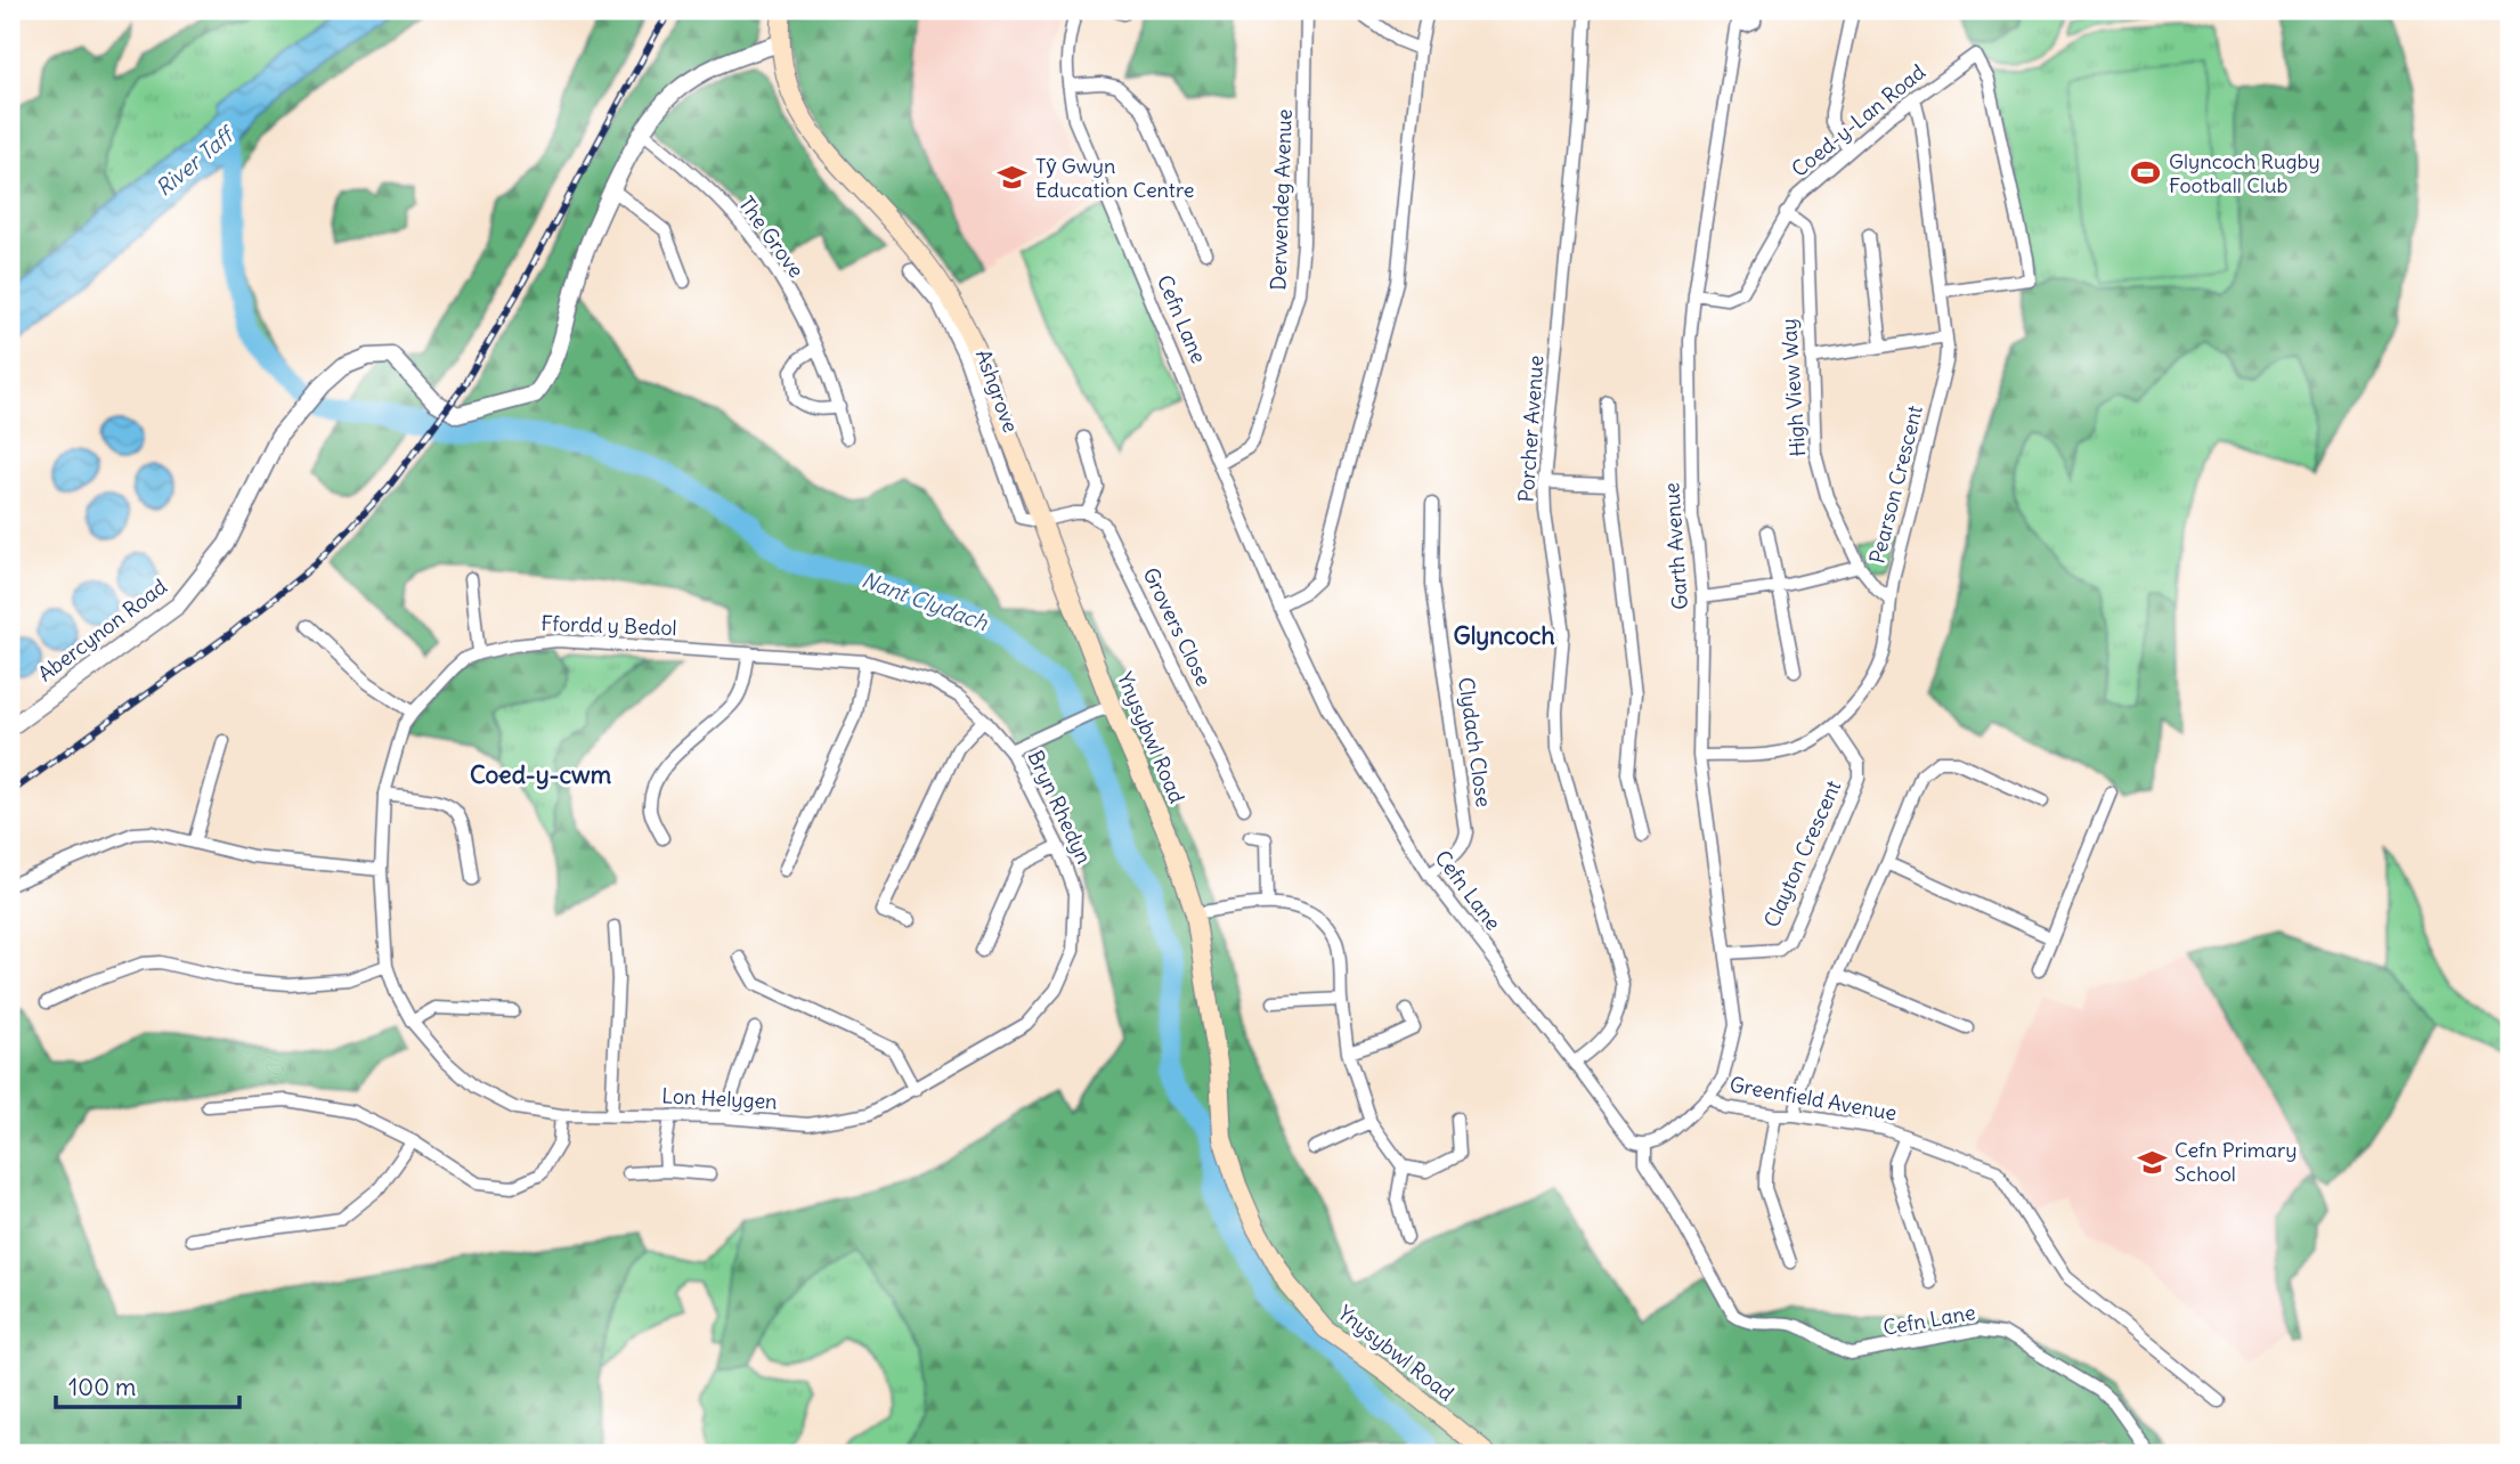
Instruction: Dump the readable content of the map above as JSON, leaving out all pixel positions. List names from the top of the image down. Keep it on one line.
{"streets":{"main road":["Ynysybwl Road"],"street":["Coed-y-Lan Road","Derwendeg Avenue","The Grove","Cefn Lane","High View Way","Ashgrove","Porcher Avenue","Pearson Crescent","Garth Avenue","Ffordd y Bedol","Grovers Close","Abercynon Road","Clydach Close","Bryn Rhedyn","Clayton Crescent","Lon Helygen","Greenfield Avenue"]},"crossings":[["Coed-y-Lan Road","High View Way"],["Coed-y-Lan Road","Pearson Crescent"],["Coed-y-Lan Road","Garth Avenue"],["Derwendeg Avenue","Cefn Lane"],["The Grove","Abercynon Road"],["Cefn Lane","Porcher Avenue"],["Cefn Lane","Clydach Close"],["Cefn Lane","Greenfield Avenue"],["High View Way","Pearson Crescent"],["Ashgrove","Ynysybwl Road"],["Pearson Crescent","Garth Avenue"],["Pearson Crescent","Clayton Crescent"],["Garth Avenue","Clayton Crescent"],["Garth Avenue","Greenfield Avenue"],["Ffordd y Bedol","Bryn Rhedyn"],["Ffordd y Bedol","Lon Helygen"],["Abercynon Road","Ynysybwl Road"],["Bryn Rhedyn","Lon Helygen"]],"districts":["Glyncoch","Coed-y-cwm"],"water":["River Taff","Nant Clydach"],"places":{"sports":["Glyncoch Rugby Football Club"],"school or university":["Tŷ Gwyn Education Centre","Cefn Primary School"]},"scale_bar":"100 m"}
